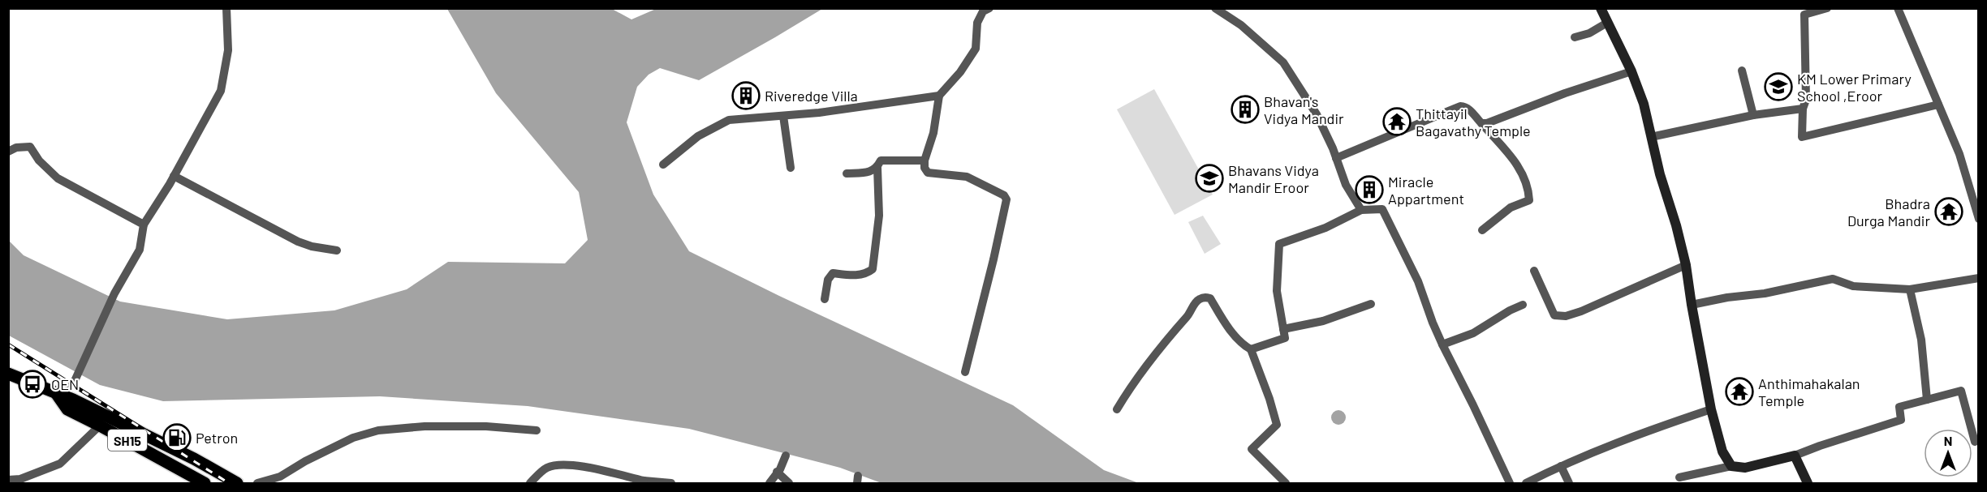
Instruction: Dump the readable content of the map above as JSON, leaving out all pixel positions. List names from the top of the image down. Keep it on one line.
{"streets":{"main road":["SH15"]},"places":{"school or university":["KM Lower Primary School ,Eroor","Bhavans Vidya Mandir Eroor"],"building":["Riveredge Villa","Bhavan's Vidya Mandir","Miracle Appartment"],"temple":["Thittayil Bagavathy Temple","Bhadra Durga Mandir","Anthimahakalan Temple"],"bus stop":["OEN"],"fuel station":["Petron"]},"north":"top"}
